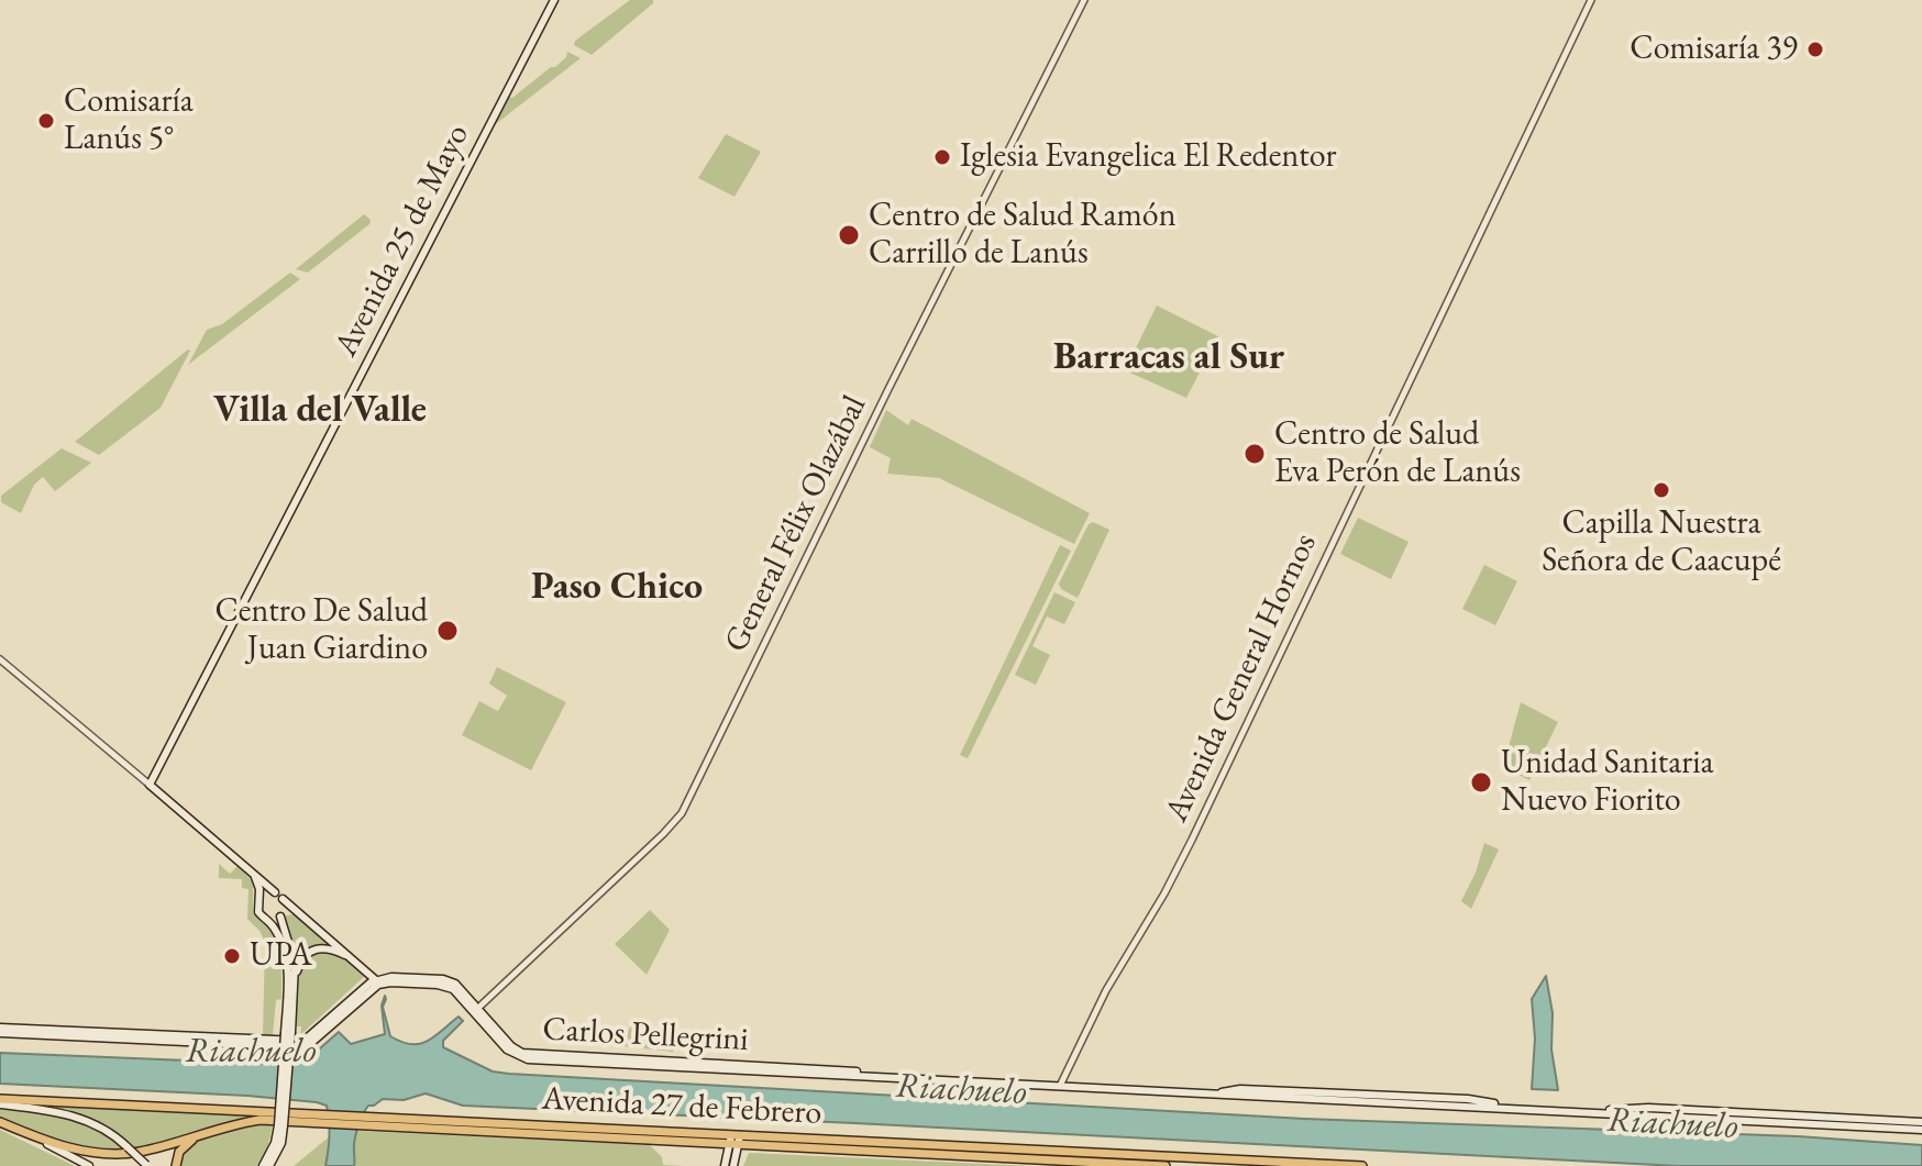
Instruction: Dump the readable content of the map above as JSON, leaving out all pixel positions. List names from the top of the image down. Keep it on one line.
{"streets":{"main road":["Avenida 25 de Mayo","Carlos Pellegrini","Avenida 27 de Febrero"],"street":["General Félix Olazábal","Avenida General Hornos"]},"crossings":[["General Félix Olazábal","Carlos Pellegrini"],["Avenida General Hornos","Carlos Pellegrini"]],"districts":["Barracas al Sur","Villa del Valle","Paso Chico"],"water":["Riachuelo"],"places":["Comisaría 39","Comisaría Lanús 5°","Iglesia Evangelica El Redentor","Centro de Salud Ramón Carrillo de Lanús","Centro de Salud Eva Perón de Lanús","Capilla Nuestra Señora de Caacupé","Centro De Salud Juan Giardino","Unidad Sanitaria Nuevo Fiorito","UPA"]}
